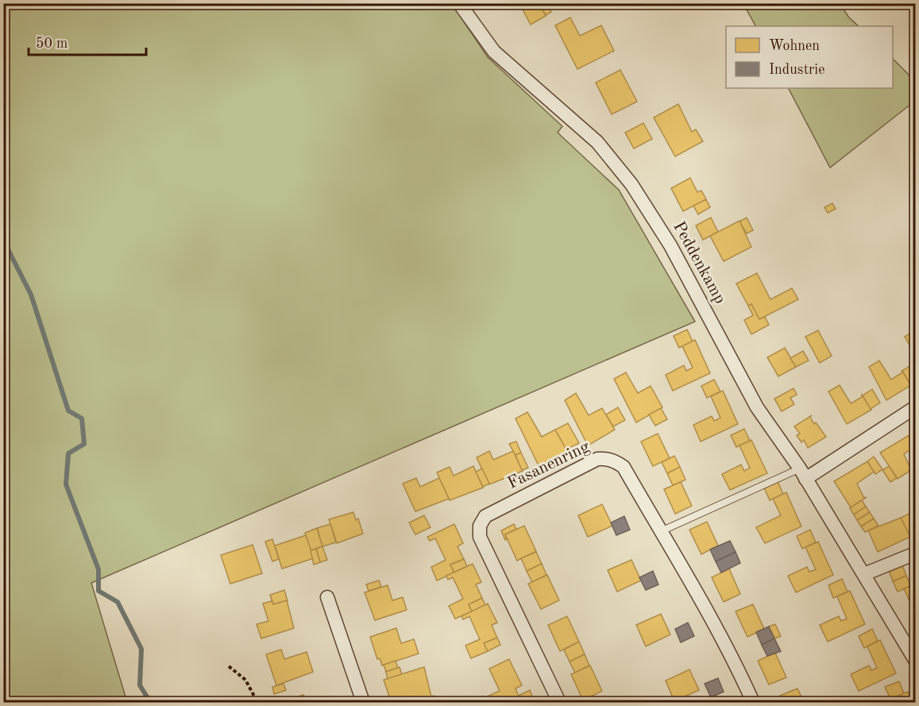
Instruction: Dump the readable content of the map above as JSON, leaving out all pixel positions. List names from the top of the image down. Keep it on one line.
{"streets":{"street":["Peddenkamp","Fasanenring"]},"legend":["Wohnen","Industrie"],"scale_bar":"50 m"}
